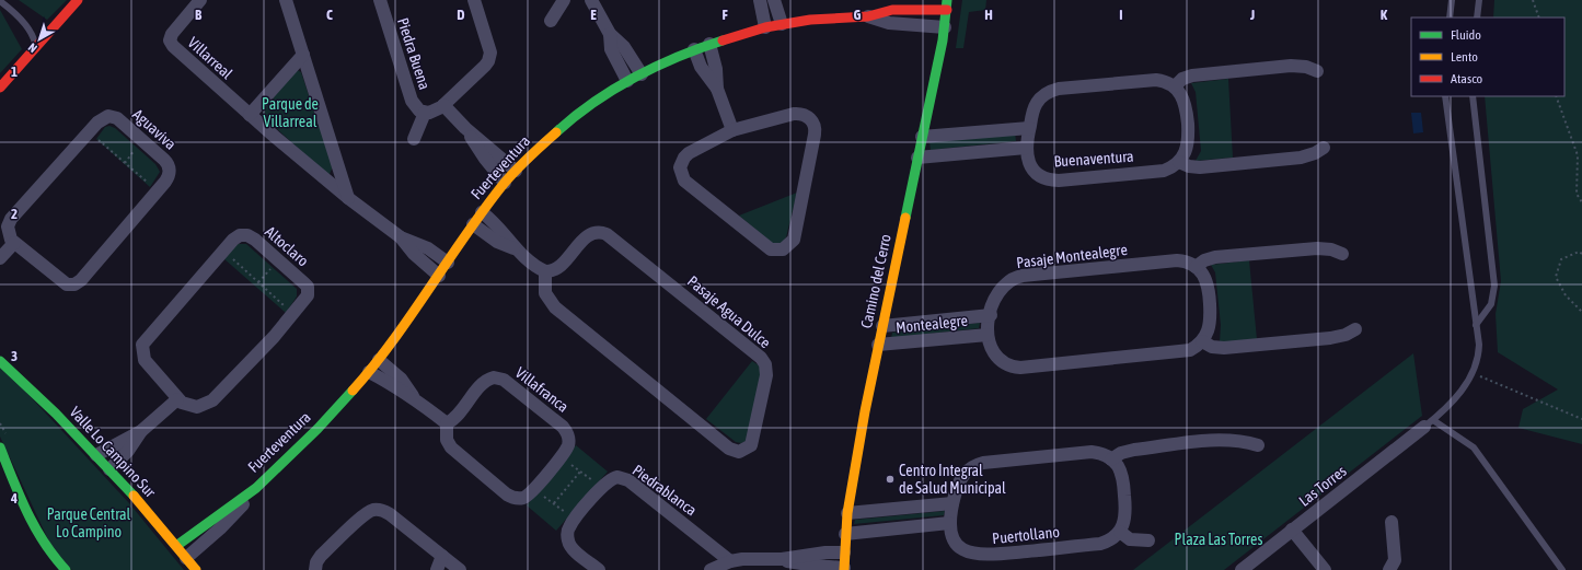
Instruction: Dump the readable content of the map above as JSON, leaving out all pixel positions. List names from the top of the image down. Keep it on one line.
{"streets":{"street":["Piedra Buena","Villarreal","Aguaviva","Buenaventura","Fuerteventura","Altoclaro","Pasaje Montealegre","Camino del Cerro","Pasaje Agua Dulce","Montealegre","Villafranca","Valle Lo Campino Sur","Las Torres","Piedrablanca","Puertollano"]},"crossings":[["Piedra Buena","Fuerteventura"],["Villarreal","Fuerteventura"],["Fuerteventura","Camino del Cerro"],["Fuerteventura","Valle Lo Campino Sur"],["Pasaje Montealegre","Montealegre"],["Camino del Cerro","Montealegre"]],"parks":["Parque de Villarreal","Parque Central Lo Campino","Plaza Las Torres"],"places":["Centro Integral de Salud Municipal"],"legend":["Fluido","Lento","Atasco"],"north":"bottom left","grid":{"columns":["B","C","D","E","F","G","H","I","J","K"],"rows":["1","2","3","4"]}}
